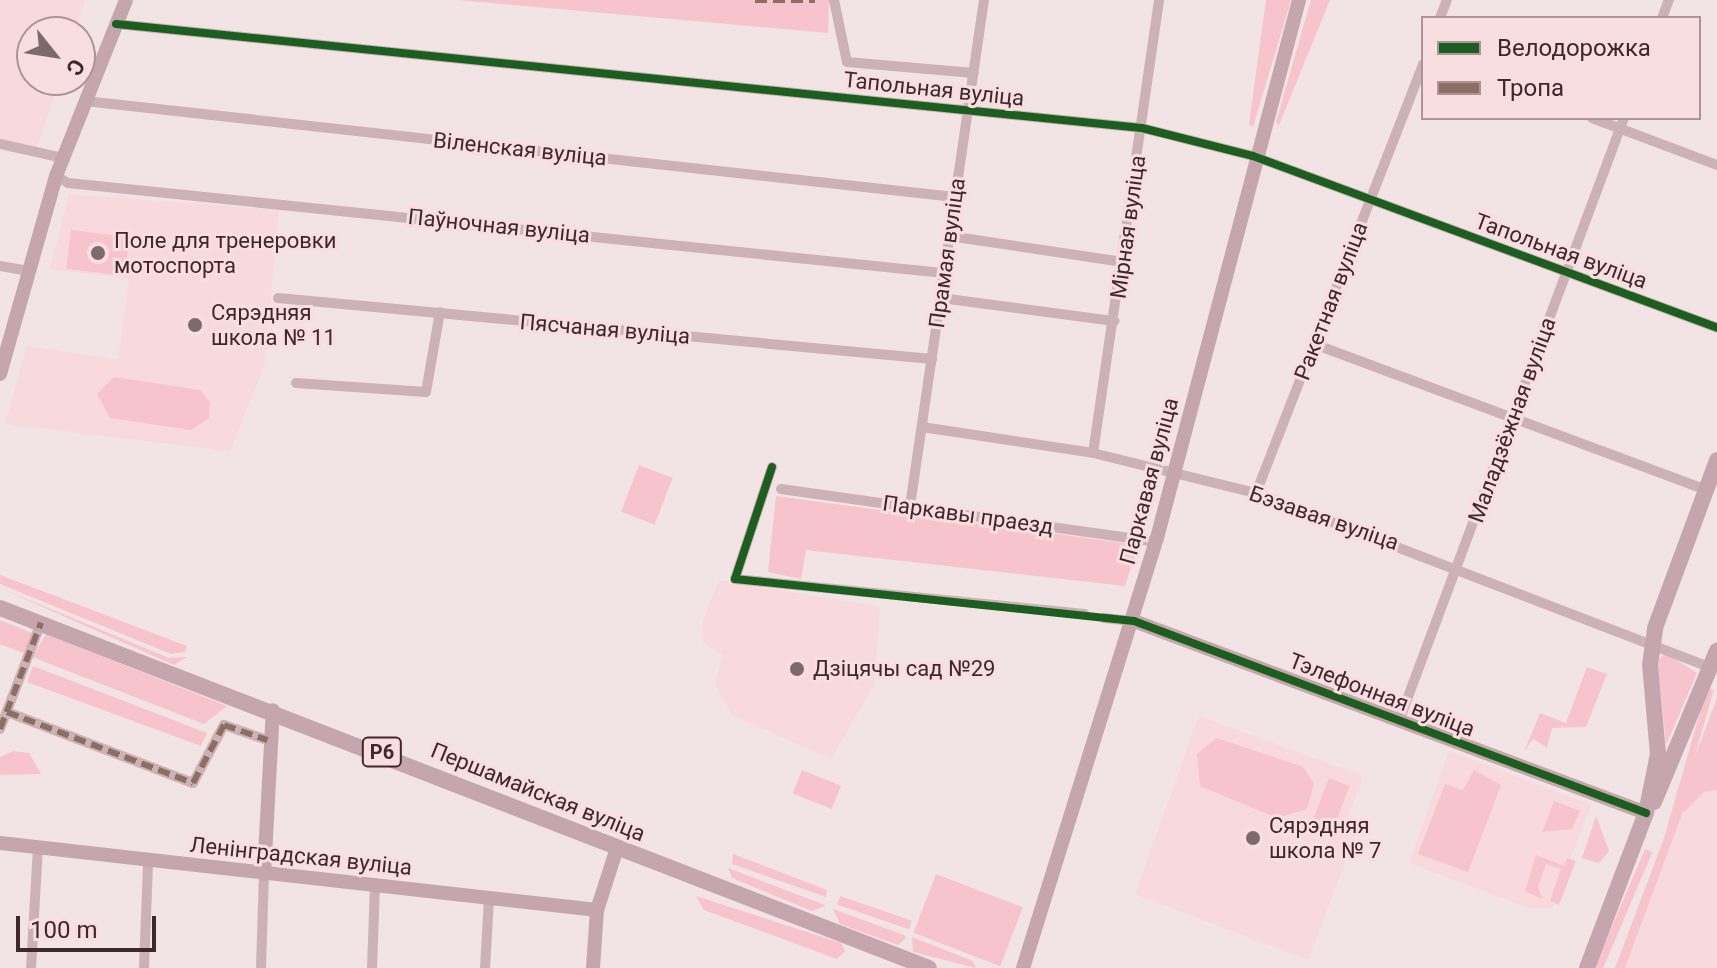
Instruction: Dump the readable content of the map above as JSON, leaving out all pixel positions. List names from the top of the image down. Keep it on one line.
{"streets":{"main road":["Р6","Першамайская вуліца"],"street":["Тапольная вуліца","Віленская вуліца","Паўночная вуліца","Мірная вуліца","Прамая вуліца","Ракетная вуліца","Пясчаная вуліца","Маладзёжная вуліца","Паркавая вуліца","Паркавы праезд","Бэзавая вуліца","Тэлефонная вуліца","Ленінградская вуліца"]},"crossings":[["Тапольная вуліца","Мірная вуліца"],["Тапольная вуліца","Прамая вуліца"],["Тапольная вуліца","Ракетная вуліца"],["Тапольная вуліца","Маладзёжная вуліца"],["Тапольная вуліца","Паркавая вуліца"],["Віленская вуліца","Прамая вуліца"],["Паўночная вуліца","Прамая вуліца"],["Мірная вуліца","Бэзавая вуліца"],["Прамая вуліца","Пясчаная вуліца"],["Прамая вуліца","Паркавы праезд"],["Прамая вуліца","Бэзавая вуліца"],["Ракетная вуліца","Бэзавая вуліца"],["Маладзёжная вуліца","Бэзавая вуліца"],["Маладзёжная вуліца","Тэлефонная вуліца"],["Паркавая вуліца","Паркавы праезд"],["Паркавая вуліца","Бэзавая вуліца"],["Паркавая вуліца","Тэлефонная вуліца"]],"places":["Поле для тренеровки мотоспорта","Сярэдняя школа № 11","Дзіцячы сад №29","Сярэдняя школа № 7"],"legend":["Велодорожка","Тропа"],"scale_bar":"100 m","north":"bottom right"}
